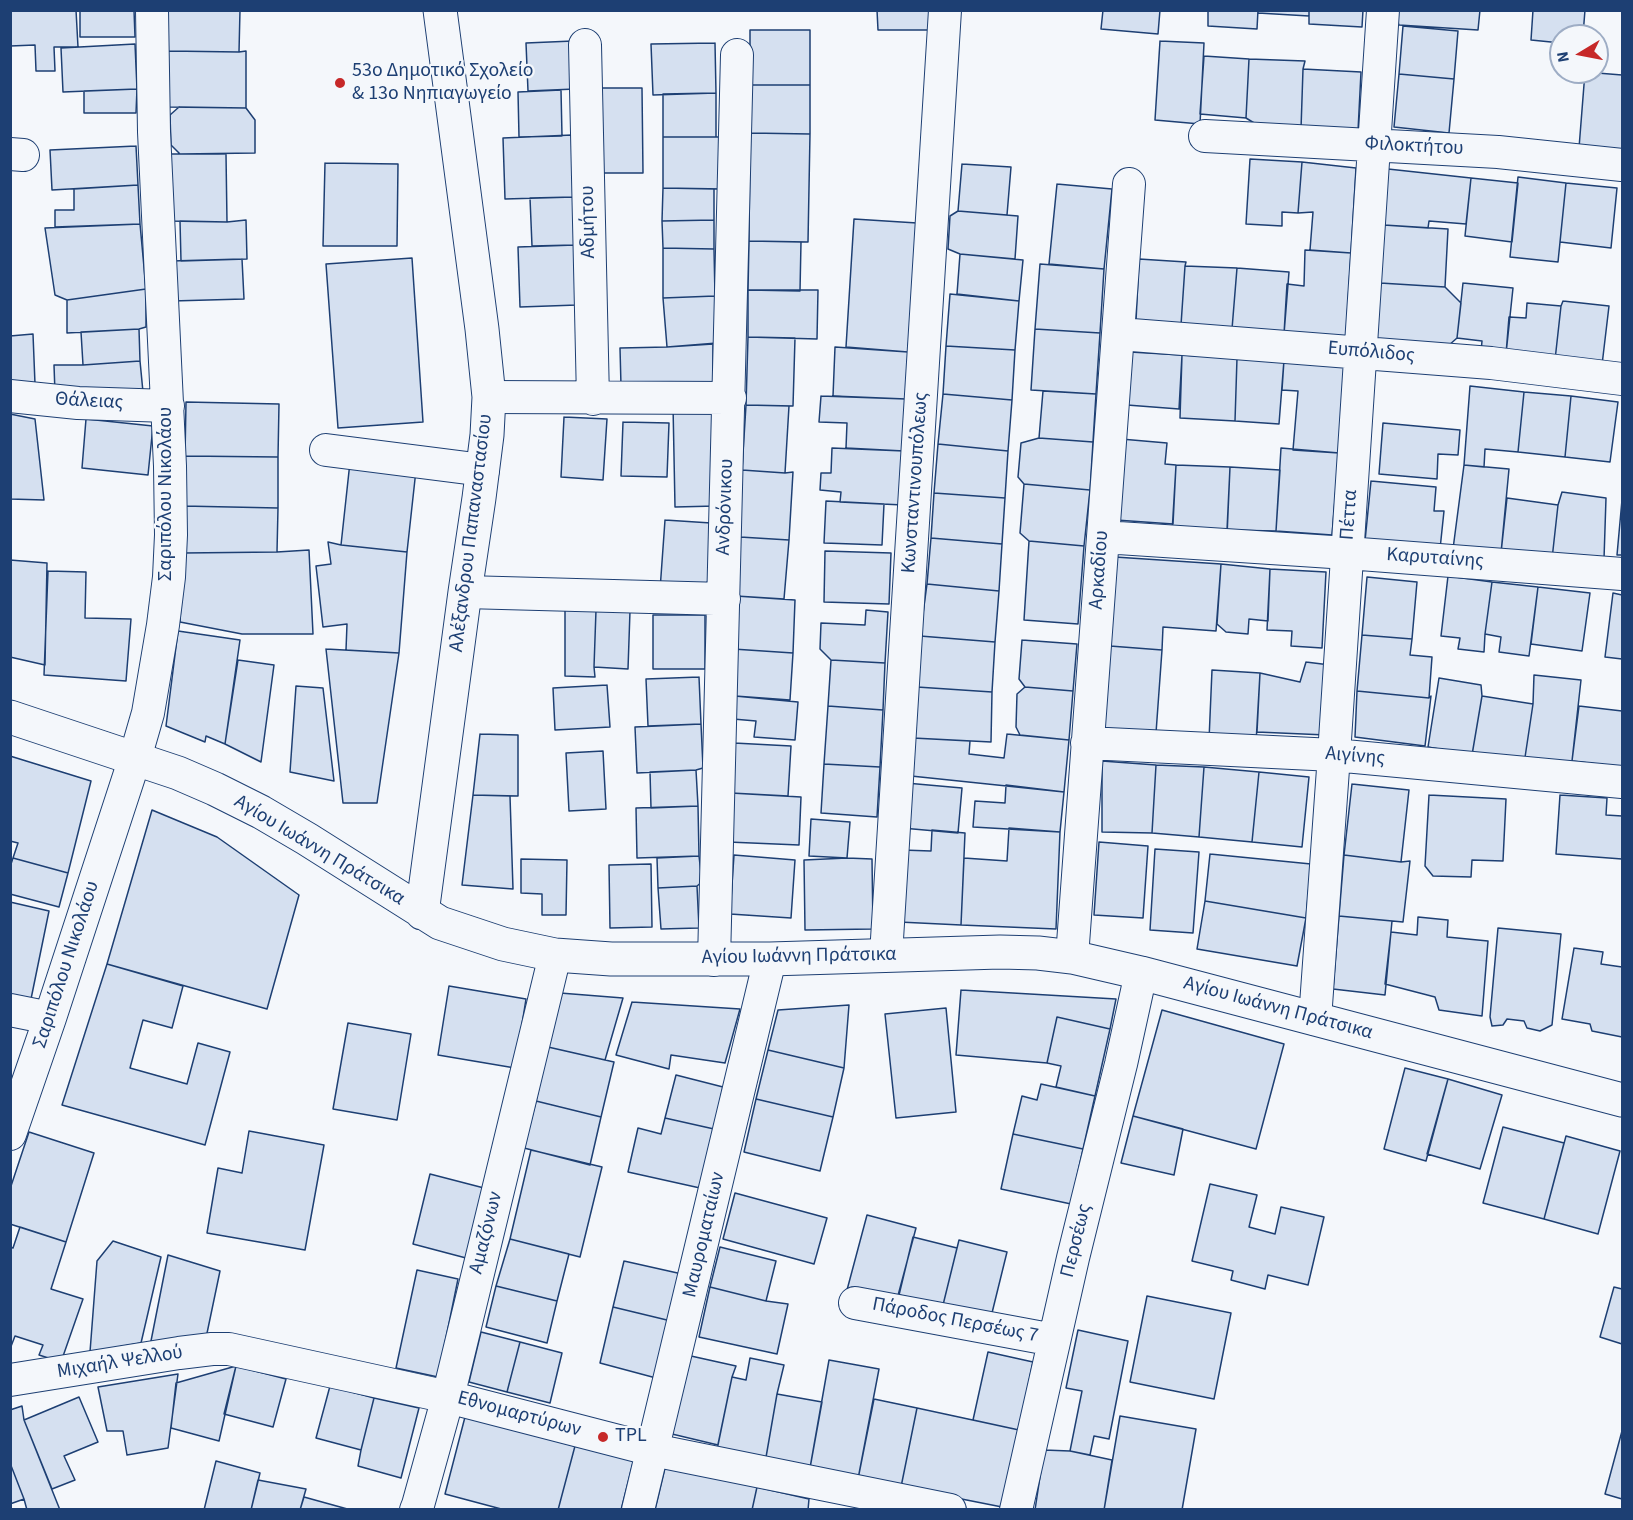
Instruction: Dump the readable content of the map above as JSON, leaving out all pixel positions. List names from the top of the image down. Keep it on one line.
{"streets":{"main road":["Αλέξανδρου Παπαναστασίου","Αγίου Ιωάννη Πράτσικα"],"street":["Φιλοκτήτου","Αδμήτου","Ευπόλιδος","Θάλειας","Κωνσταντινουπόλεως","Σαριπόλου Νικολάου","Ανδρόνικου","Πέττα","Καρυταίνης","Αρκαδίου","Αιγίνης","Αμαζόνων","Μαυροματαίων","Περσέως","Πάροδος Περσέως 7","Μιχαήλ Ψελλού","Εθνομαρτύρων"]},"crossings":[["Φιλοκτήτου","Πέττα"],["Ευπόλιδος","Πέττα"],["Ευπόλιδος","Αρκαδίου"],["Θάλειας","Σαριπόλου Νικολάου"],["Κωνσταντινουπόλεως","Αγίου Ιωάννη Πράτσικα"],["Σαριπόλου Νικολάου","Αγίου Ιωάννη Πράτσικα"],["Ανδρόνικου","Αγίου Ιωάννη Πράτσικα"],["Πέττα","Καρυταίνης"],["Πέττα","Αιγίνης"],["Πέττα","Αγίου Ιωάννη Πράτσικα"],["Αλέξανδρου Παπαναστασίου","Αγίου Ιωάννη Πράτσικα"],["Καρυταίνης","Αρκαδίου"],["Αρκαδίου","Αιγίνης"],["Αρκαδίου","Αγίου Ιωάννη Πράτσικα"],["Αγίου Ιωάννη Πράτσικα","Αμαζόνων"],["Αγίου Ιωάννη Πράτσικα","Μαυροματαίων"],["Αγίου Ιωάννη Πράτσικα","Περσέως"],["Αμαζόνων","Εθνομαρτύρων"],["Μαυροματαίων","Εθνομαρτύρων"],["Περσέως","Πάροδος Περσέως 7"],["Μιχαήλ Ψελλού","Εθνομαρτύρων"]],"places":["53ο Δημοτικό Σχολείο & 13ο Νηπιαγωγείο","TPL"],"north":"left"}
